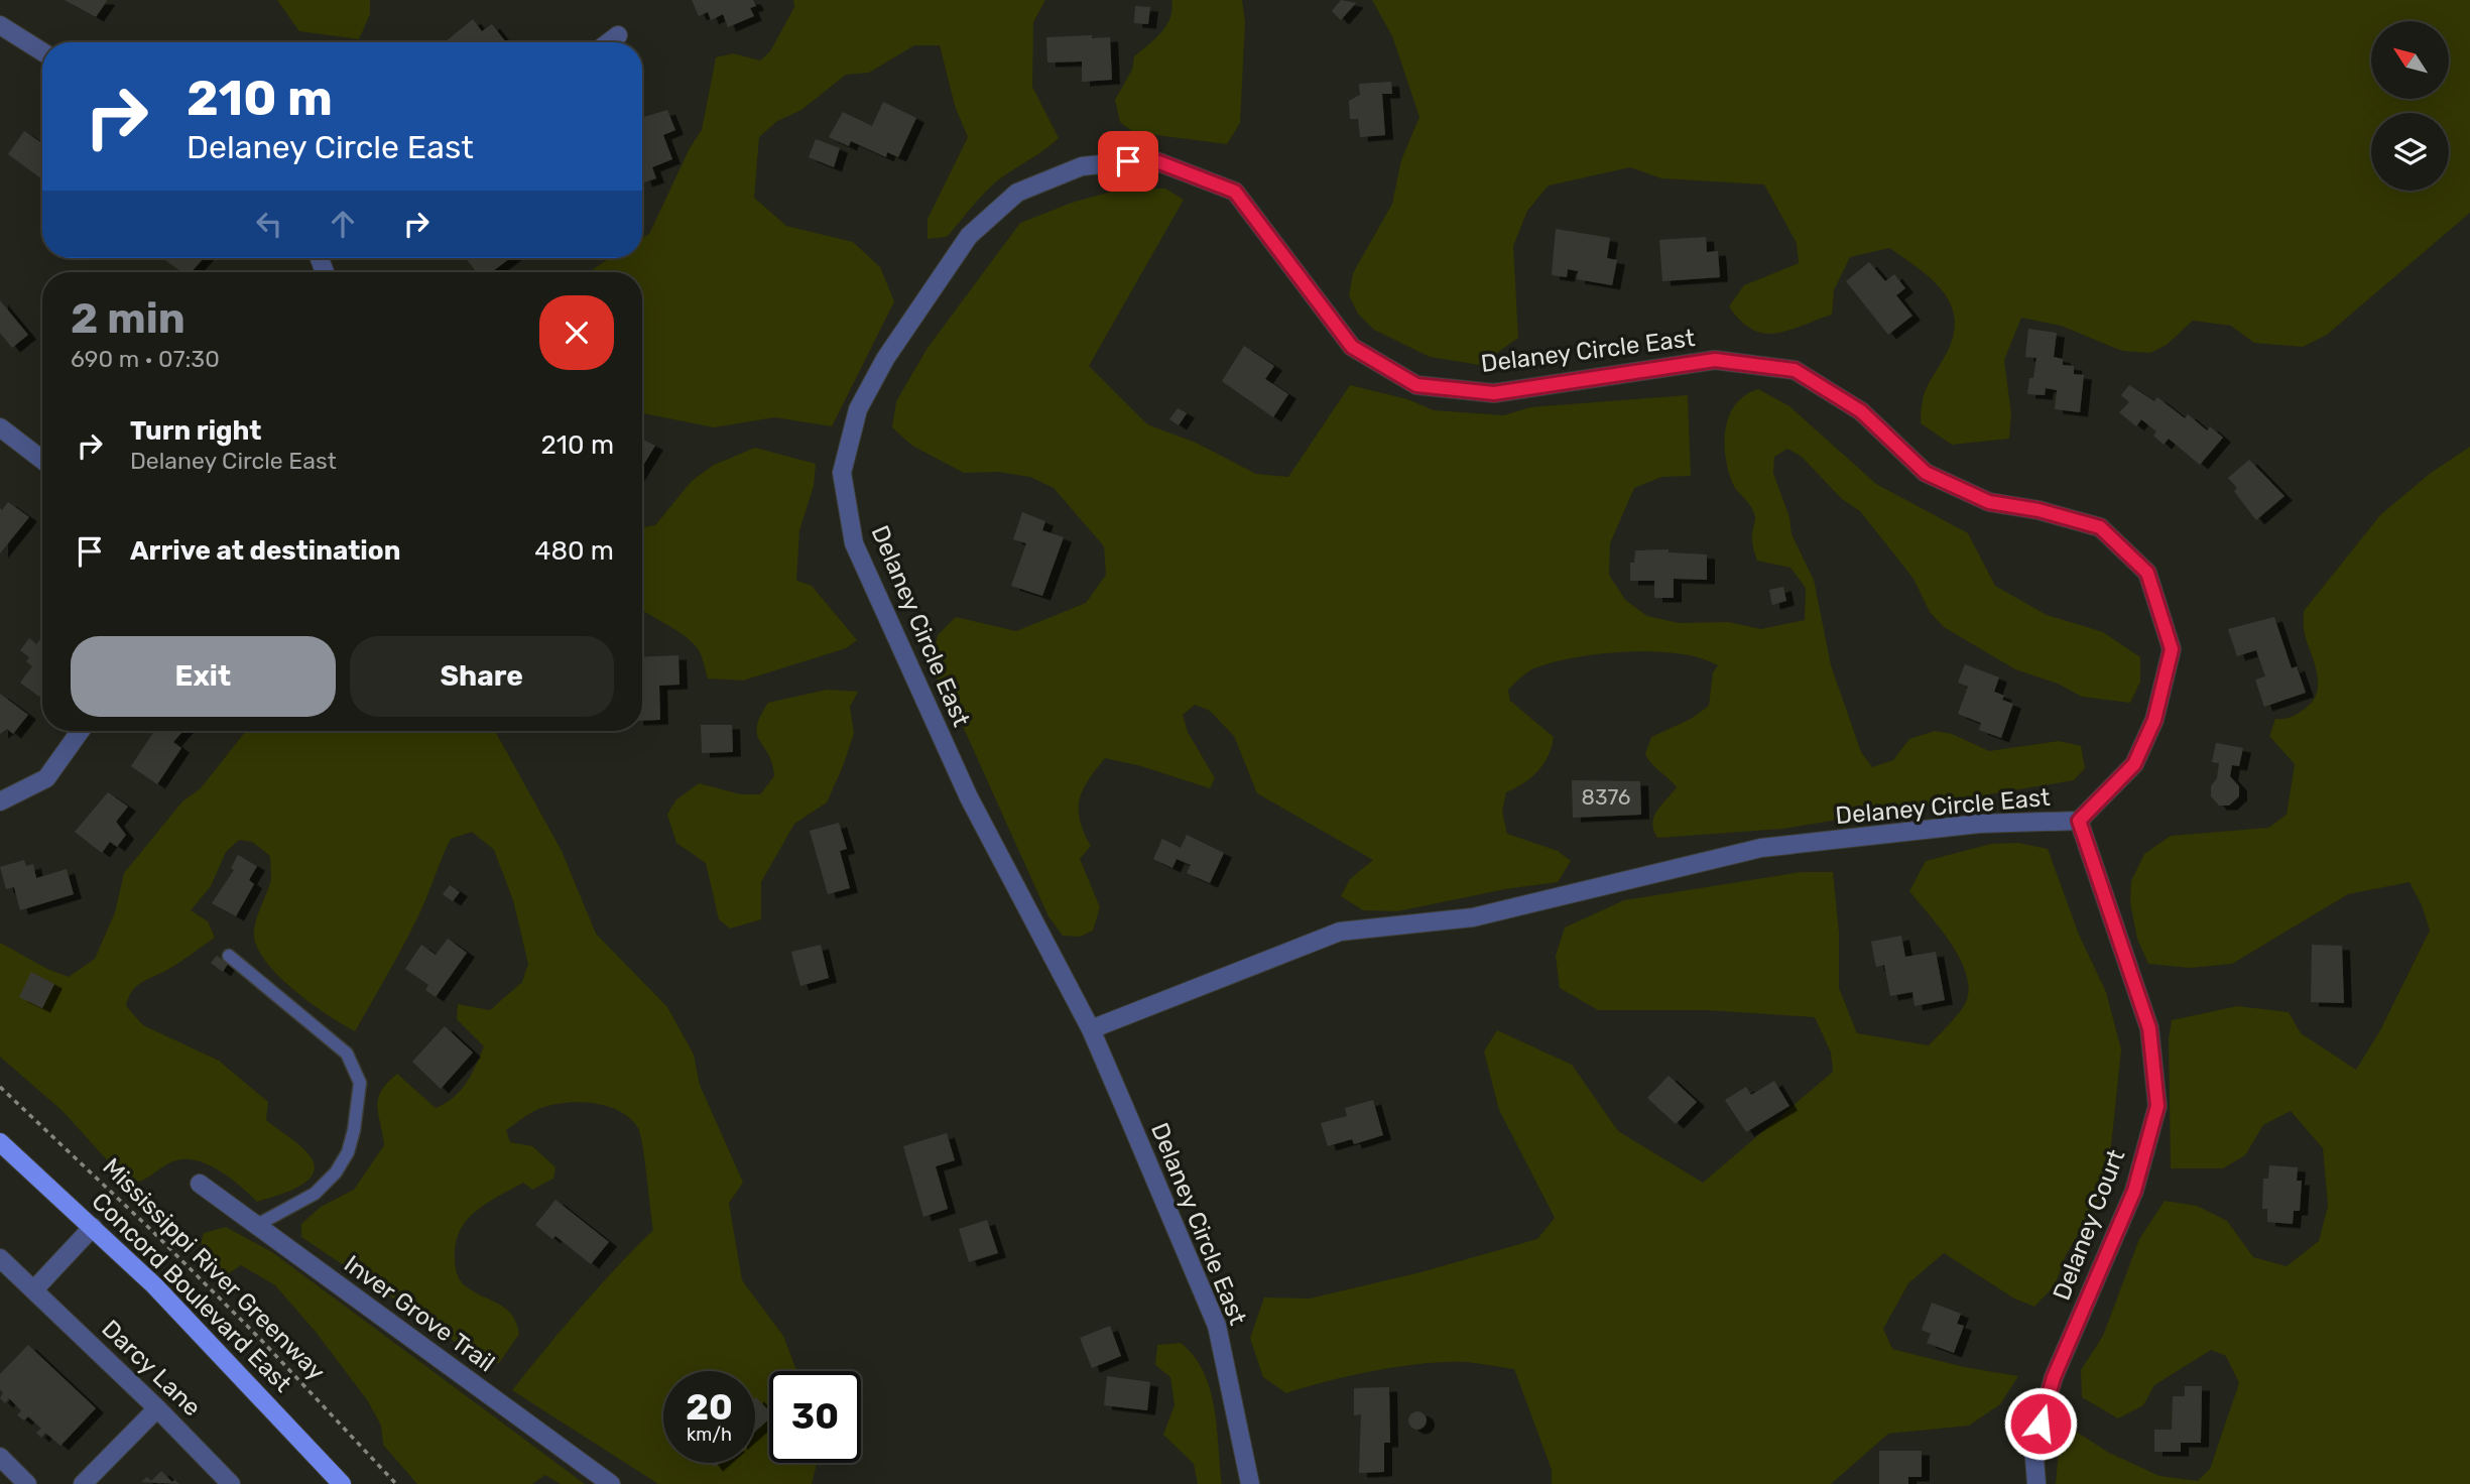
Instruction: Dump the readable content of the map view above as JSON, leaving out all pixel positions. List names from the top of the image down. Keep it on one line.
{"streets":{"main road":["Concord Boulevard East"],"street":["Delaney Circle East","Delaney Court","Inver Grove Trail","Darcy Lane"],"path":["Mississippi River Greenway"]},"crossings":[["Delaney Circle East","Delaney Court"]],"house_numbers":["8376"],"north":"top left","page":{"turn":["210 m","Delaney Circle East"],"heading":["2 min","690 m · 07:30"],"list":[{"name":"Turn right","note":"Delaney Circle East","value":"210 m"},{"name":"Arrive at destination","value":"480 m"}],"buttons":["Exit","Share"],"speed":"20 km/h","limit":"30"}}
